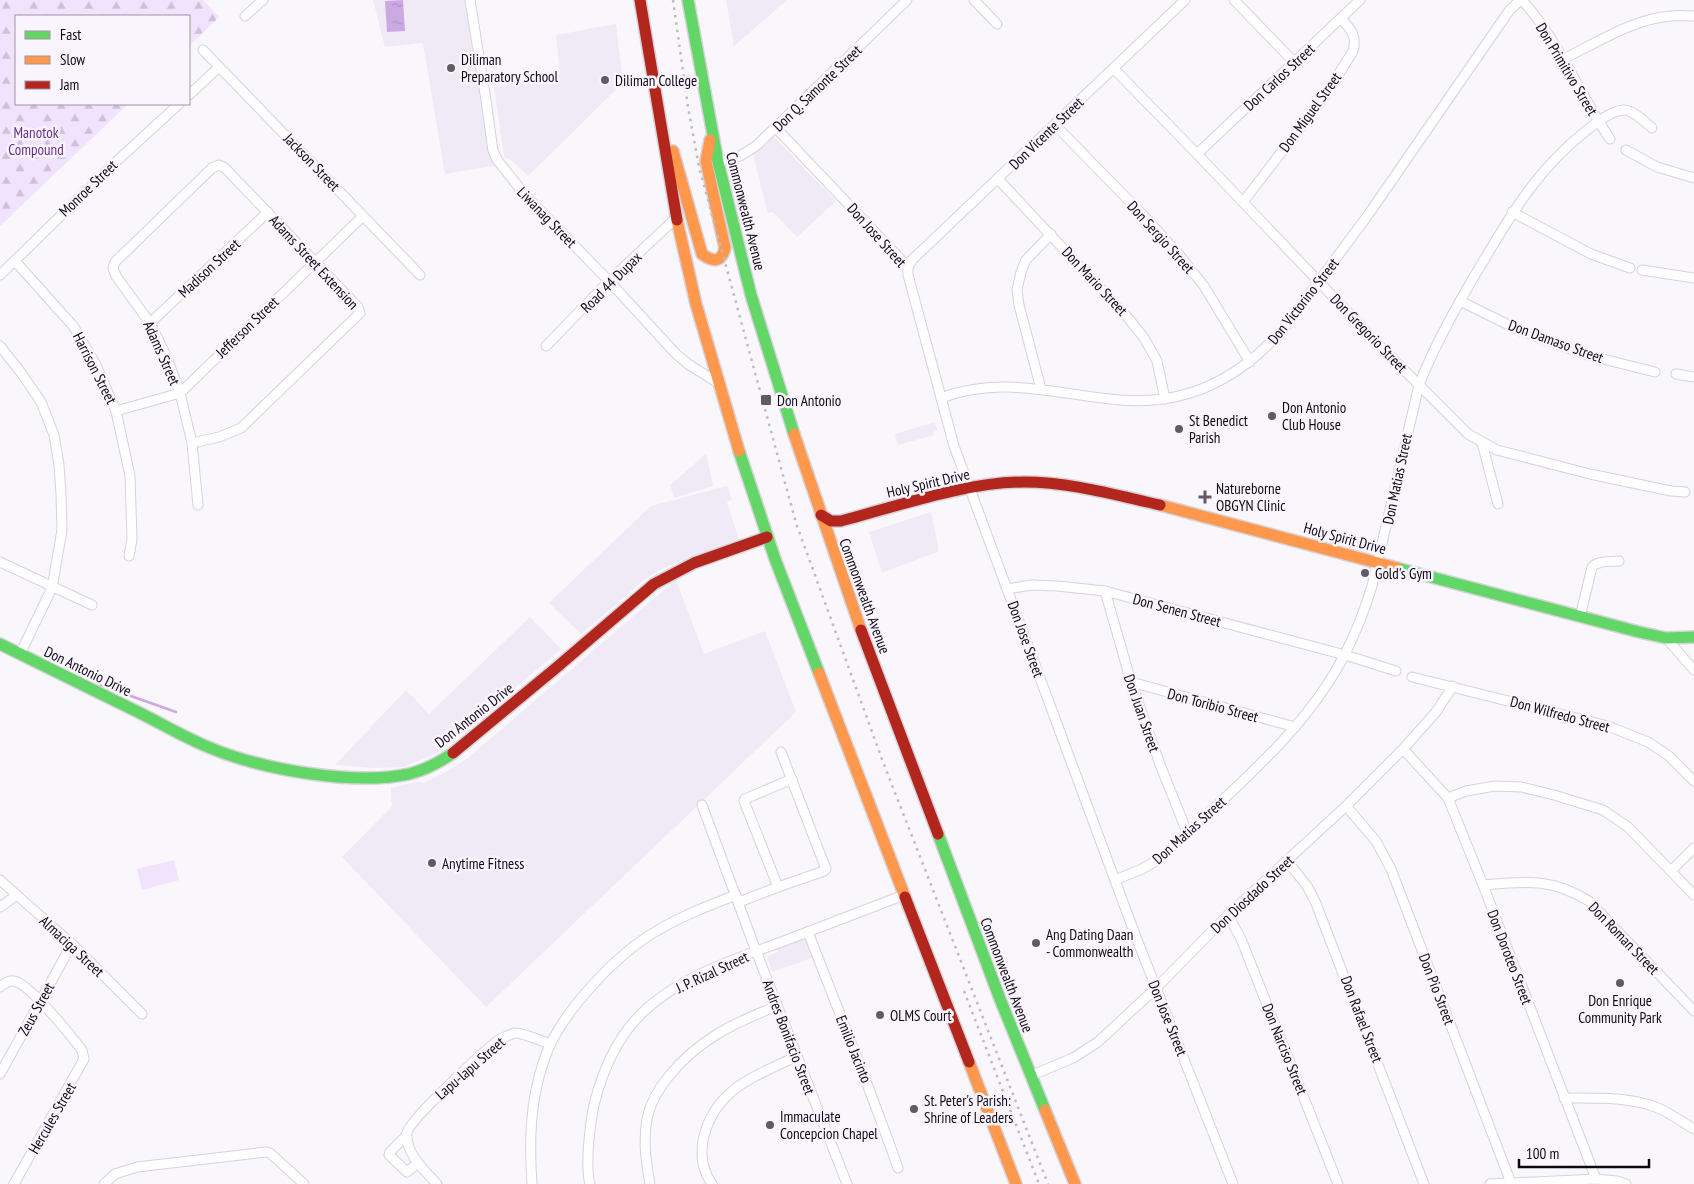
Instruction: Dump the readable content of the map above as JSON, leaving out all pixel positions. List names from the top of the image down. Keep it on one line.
{"streets":{"main road":["Commonwealth Avenue","Holy Spirit Drive","Don Antonio Drive"],"street":["Don Primitivo Street","Don Carlos Street","Don Q. Samonte Street","Don Miguel Street","Don Vicente Street","Jackson Street","Monroe Street","Liwanag Street","Don Jose Street","Don Sergio Street","Adams Street Extension","Madison Street","Don Mario Street","Road 44 Dupax","Don Victorino Street","Jefferson Street","Don Gregorio Street","Don Damaso Street","Adams Street","Harrison Street","Don Matias Street","Don Senen Street","Don Toribio Street","Don Juan Street","Don Wilfredo Street","Don Diosdado Street","Don Roman Street","Almaciga Street","Don Doroteo Street","J. P. Rizal Street","Don Pio Street","Zeus Street","Don Rafael Street","Andres Bonifacio Street","Emilio Jacinto","Don Narciso Street","Lapu-lapu Street","Hercules Street"]},"crossings":[["Don Primitivo Street","Don Victorino Street"],["Don Primitivo Street","Don Matias Street"],["Don Carlos Street","Don Miguel Street"],["Don Carlos Street","Don Gregorio Street"],["Don Q. Samonte Street","Commonwealth Avenue"],["Don Q. Samonte Street","Don Jose Street"],["Don Miguel Street","Don Gregorio Street"],["Don Vicente Street","Don Jose Street"],["Don Vicente Street","Don Sergio Street"],["Don Vicente Street","Don Mario Street"],["Don Vicente Street","Don Gregorio Street"],["Jackson Street","Jefferson Street"],["Monroe Street","Harrison Street"],["Commonwealth Avenue","Don Diosdado Street"],["Liwanag Street","Road 44 Dupax"],["Don Jose Street","Don Victorino Street"],["Don Jose Street","Don Matias Street"],["Don Jose Street","Holy Spirit Drive"],["Don Jose Street","Don Senen Street"],["Don Jose Street","Don Diosdado Street"],["Don Sergio Street","Don Victorino Street"],["Adams Street Extension","Madison Street"],["Adams Street Extension","Jefferson Street"],["Adams Street Extension","Adams Street"],["Madison Street","Adams Street"],["Don Mario Street","Don Victorino Street"],["Don Victorino Street","Don Gregorio Street"],["Jefferson Street","Adams Street"],["Jefferson Street","Harrison Street"],["Don Gregorio Street","Don Matias Street"],["Don Damaso Street","Don Matias Street"],["Don Matias Street","Holy Spirit Drive"],["Don Matias Street","Don Senen Street"],["Don Matias Street","Don Toribio Street"],["Don Matias Street","Don Juan Street"],["Don Senen Street","Don Juan Street"],["Don Toribio Street","Don Juan Street"],["Don Wilfredo Street","Don Diosdado Street"],["Don Diosdado Street","Don Doroteo Street"],["Don Diosdado Street","Don Pio Street"],["Don Diosdado Street","Don Rafael Street"],["Don Diosdado Street","Don Narciso Street"],["Don Roman Street","Don Doroteo Street"],["Almaciga Street","Zeus Street"],["J. P. Rizal Street","Andres Bonifacio Street"],["J. P. Rizal Street","Emilio Jacinto"],["Zeus Street","Hercules Street"]],"parks":["Manotok Compound"],"places":{"other":["Diliman Preparatory School","Diliman College","Don Antonio Club House","St Benedict Parish","Gold's Gym","Anytime Fitness","Ang Dating Daan - Commonwealth","Don Enrique Community Park","OLMS Court","St. Peter's Parish: Shrine of Leaders","Immaculate Concepcion Chapel"],"transit":["Don Antonio"],"health":["Natureborne OBGYN Clinic"]},"legend":["Fast","Slow","Jam"],"scale_bar":"100 m"}
